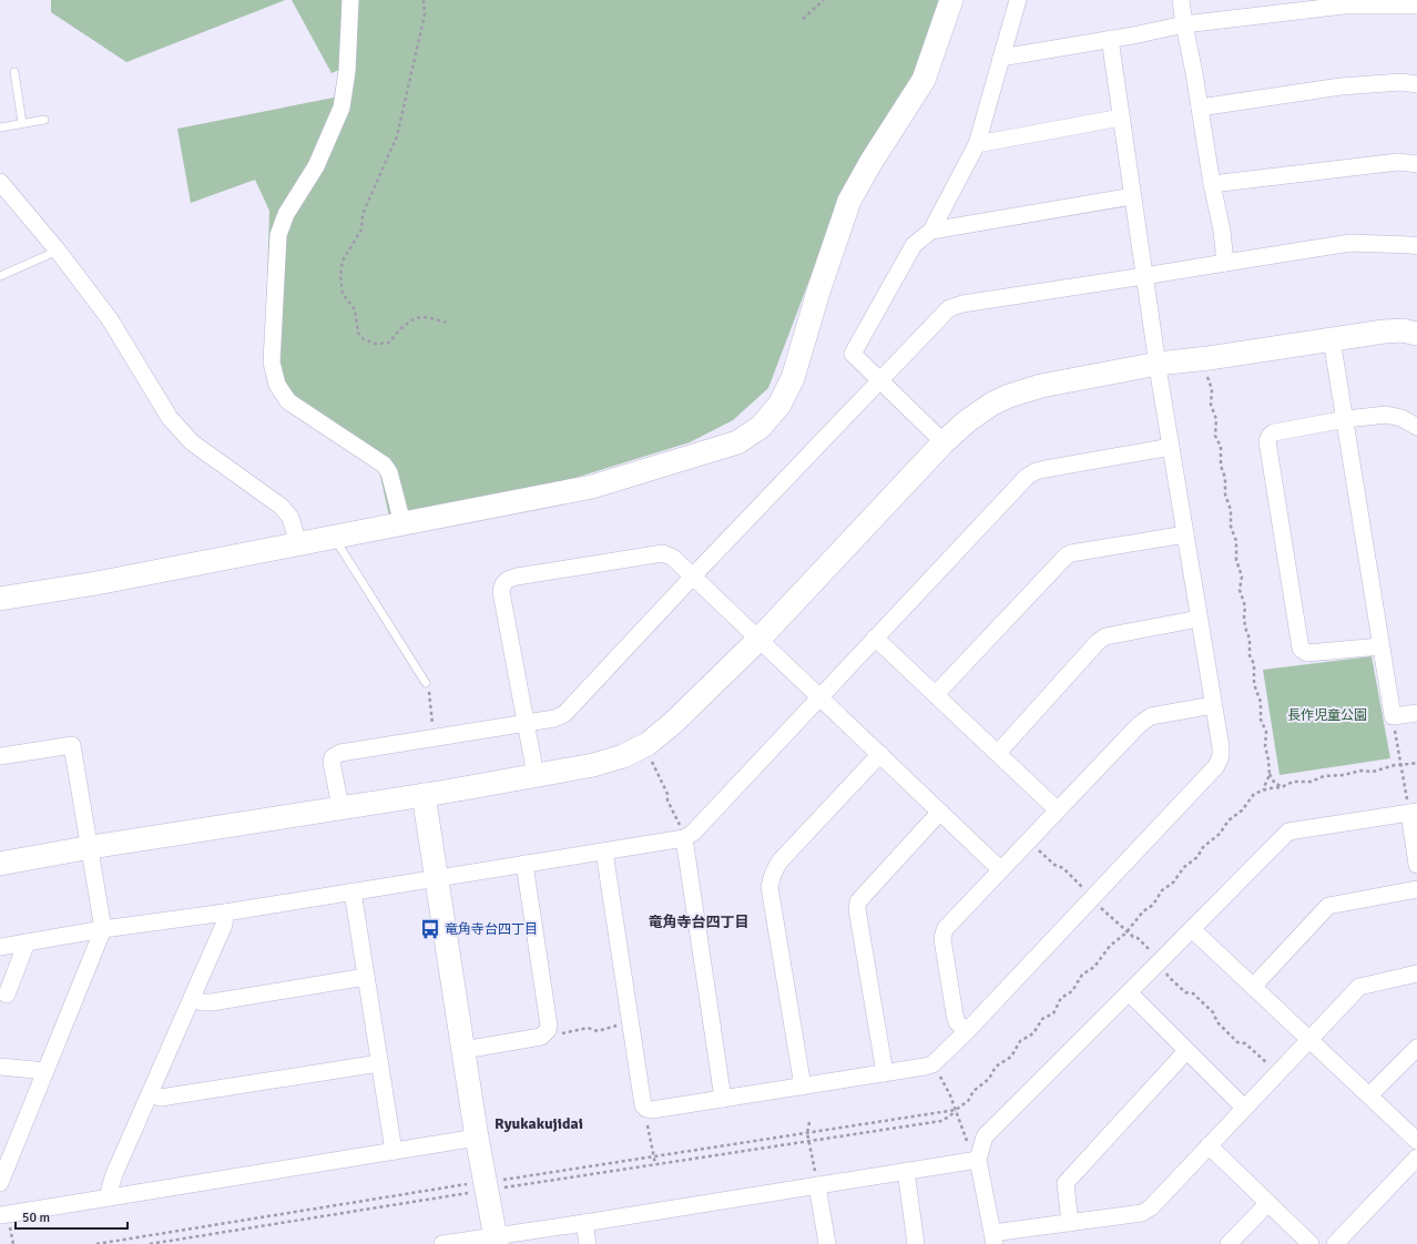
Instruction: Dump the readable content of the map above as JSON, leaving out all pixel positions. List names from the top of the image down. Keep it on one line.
{"districts":["竜角寺台四丁目","Ryukakujidai"],"parks":["長作児童公園"],"places":{"bus stop":["竜角寺台四丁目"]},"scale_bar":"50 m"}
